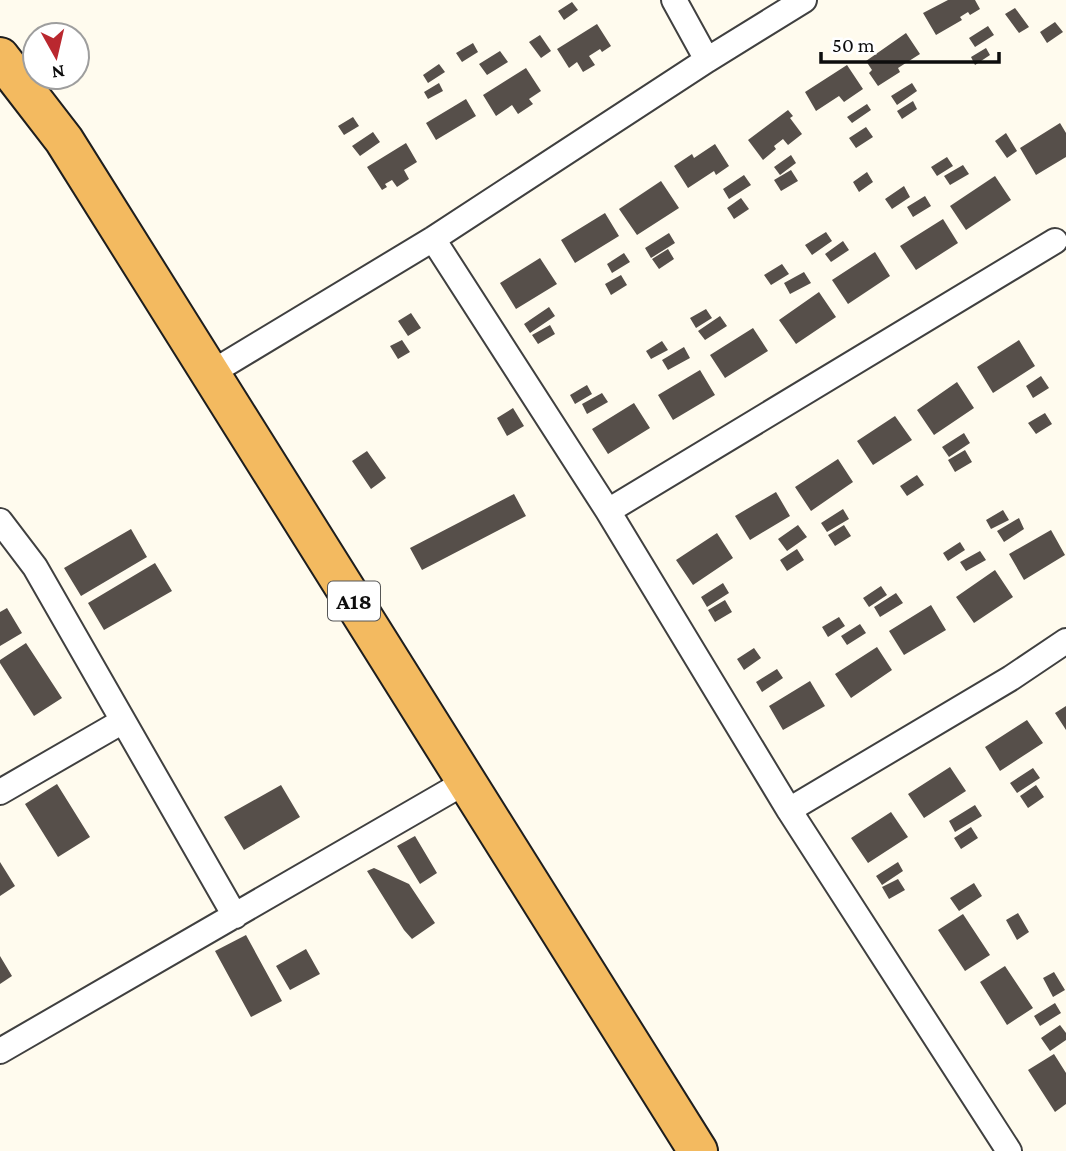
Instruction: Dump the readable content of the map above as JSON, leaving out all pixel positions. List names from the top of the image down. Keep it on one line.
{"streets":{"highway":["A18"]},"scale_bar":"50 m","north":"bottom"}
